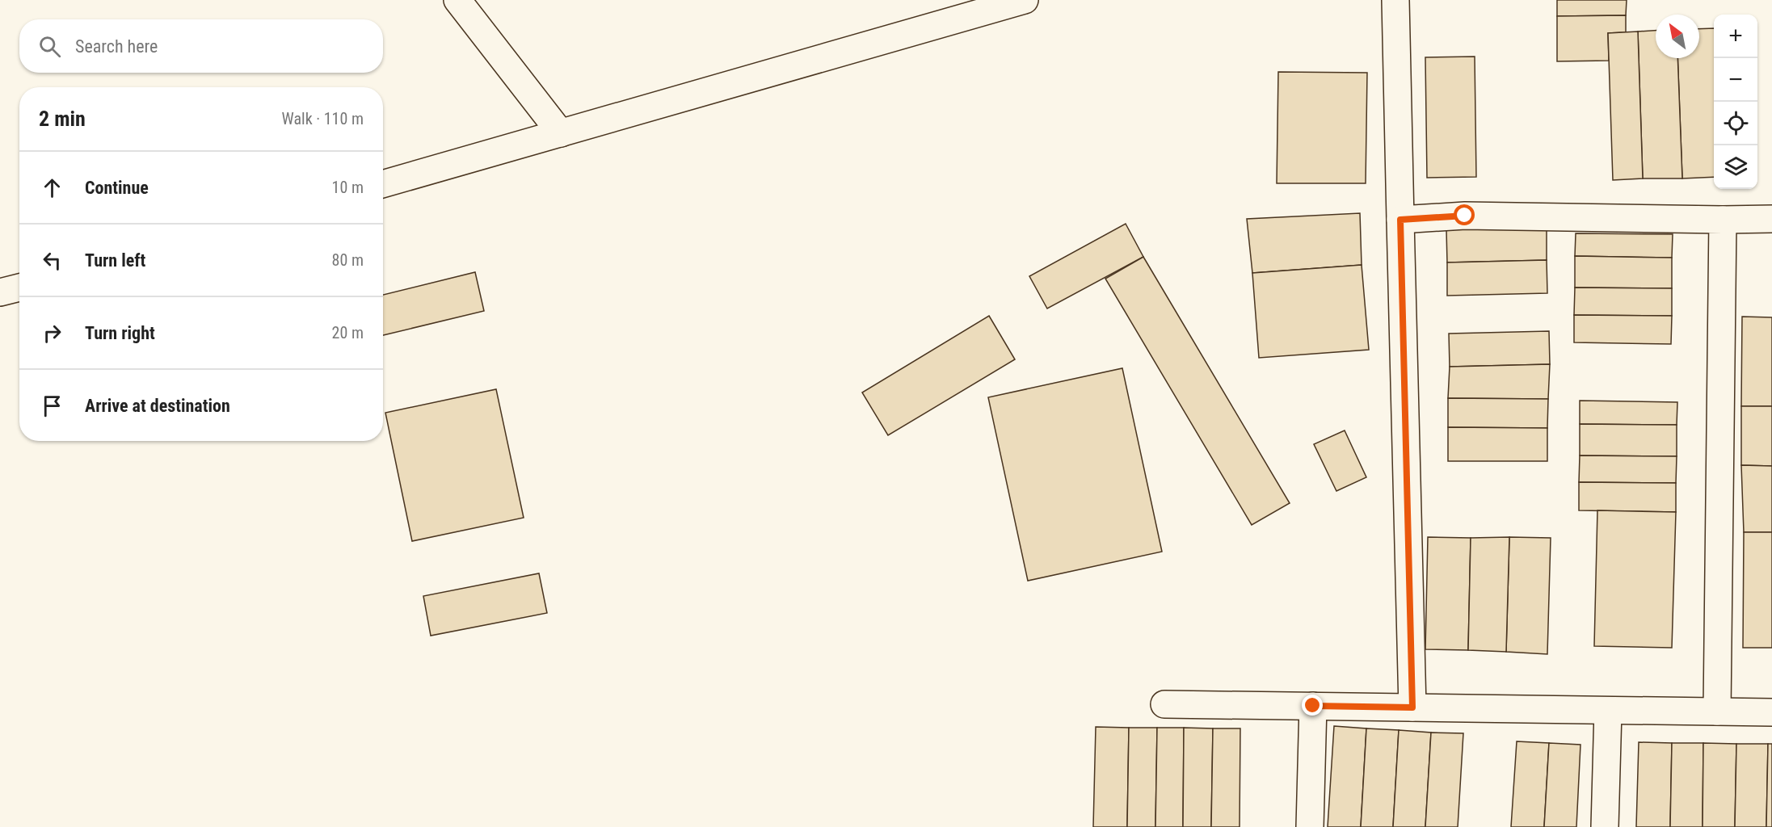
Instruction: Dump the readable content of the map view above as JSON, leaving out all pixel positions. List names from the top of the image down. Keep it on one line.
{"north":"top left","page":{"map_buttons":["+","−"],"search":"Search here","heading":["2 min","Walk · 110 m"],"list":[["Continue","10 m"],["Turn left","80 m"],["Turn right","20 m"],"Arrive at destination"]}}
